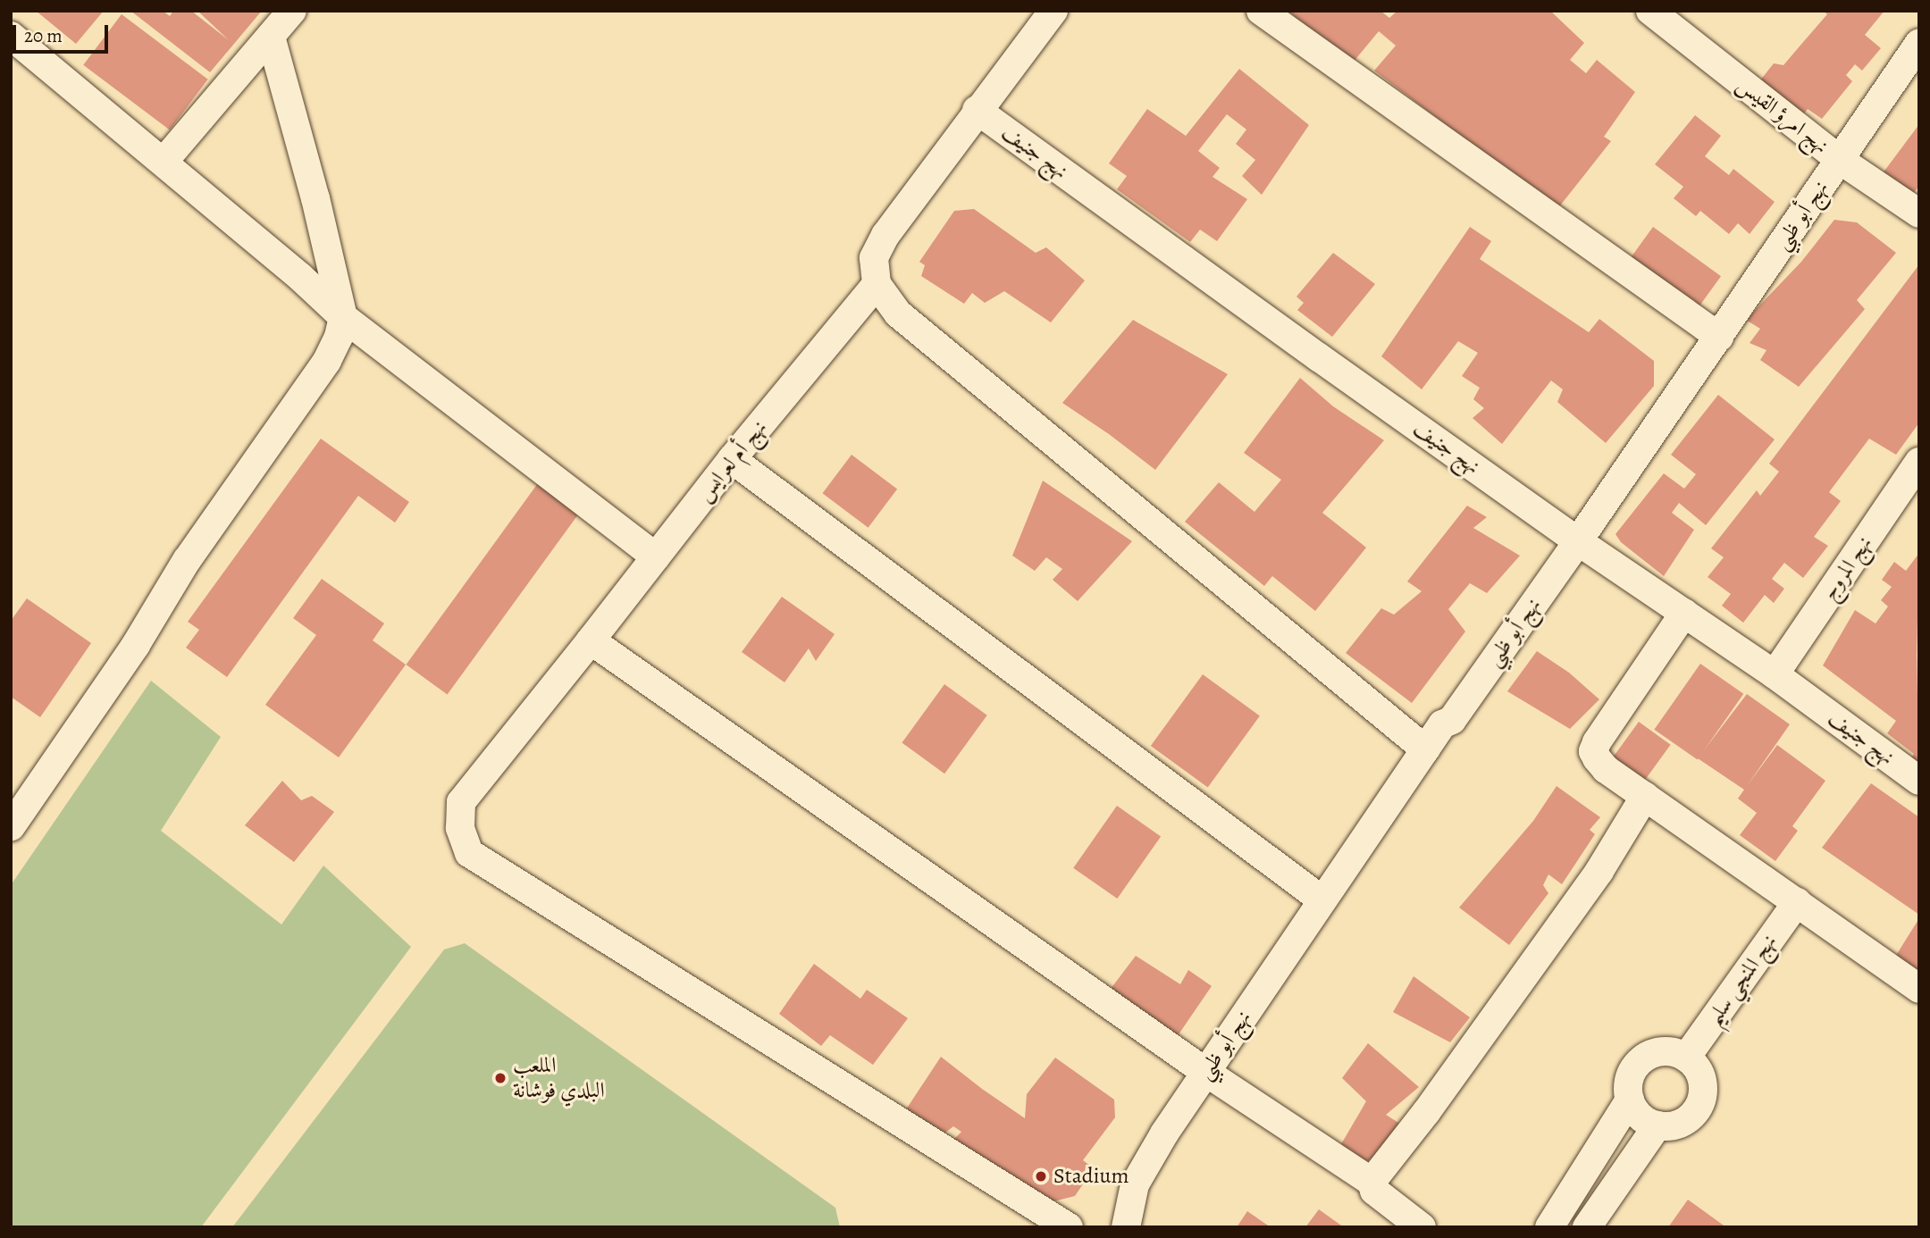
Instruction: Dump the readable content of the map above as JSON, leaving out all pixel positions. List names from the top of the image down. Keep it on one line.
{"streets":{"street":["نهج امرؤ القيس","نهج جنيف","نهج أبو ظبي","نهج أم لعرايس","نهج المروج","نهج المنجي سليم"]},"crossings":[["نهج امرؤ القيس","نهج أبو ظبي"],["نهج جنيف","نهج أبو ظبي"],["نهج جنيف","نهج المروج"]],"places":["الملعب البلدي فوشانة","Stadium"],"scale_bar":"20 m"}
